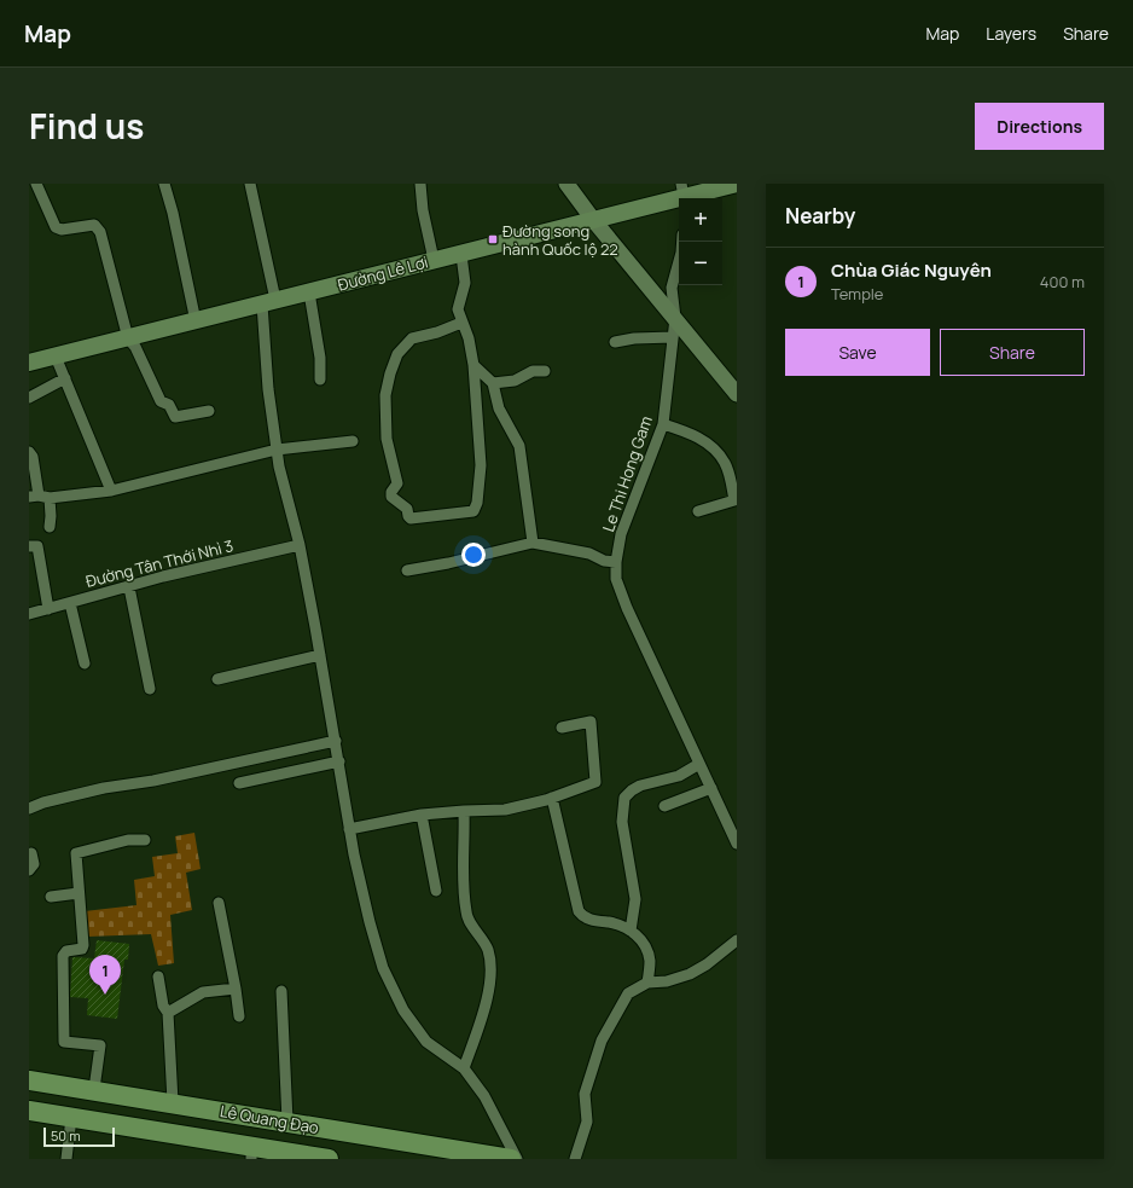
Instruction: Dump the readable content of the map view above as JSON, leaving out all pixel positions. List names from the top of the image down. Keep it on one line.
{"streets":{"highway":["Lê Quang Đạo"],"main road":["Đường Lê Lợi"],"street":["Le Thi Hong Gam","Đường Tân Thới Nhì 3"]},"places":{"transit":["Đường song hành Quốc lộ 22"]},"scale_bar":"50 m","page":{"header":"Map","nav":["Map","Layers","Share"],"title":"Find us","buttons":["Directions",["Save","Share"]],"heading":"Nearby","map_buttons":["+","−"],"list":[{"mark":"1","name":"Chùa Giác Nguyên","note":"Temple","value":"400 m"}],"pins":"1","scale":"50 m"}}
